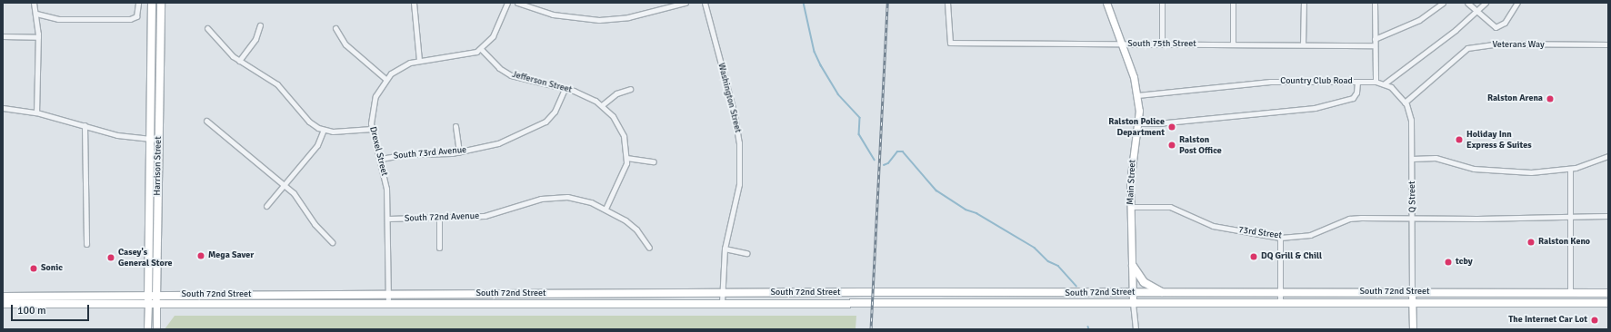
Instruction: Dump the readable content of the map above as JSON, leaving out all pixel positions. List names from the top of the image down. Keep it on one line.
{"streets":{"main road":["Harrison Street","Main Street","Q Street","South 72nd Street"],"street":["South 75th Street","Veterans Way","Country Club Road","Jefferson Street","Washington Street","Drexel Street","South 73rd Avenue","South 72nd Avenue","73rd Street"]},"crossings":[["South 75th Street","Main Street"],["Veterans Way","Q Street"],["Country Club Road","Main Street"],["Jefferson Street","Drexel Street"],["Jefferson Street","South 73rd Avenue"],["Jefferson Street","South 72nd Avenue"],["Washington Street","South 72nd Street"],["Drexel Street","South 73rd Avenue"],["Drexel Street","South 72nd Avenue"],["Drexel Street","South 72nd Street"],["Harrison Street","South 72nd Street"],["Main Street","73rd Street"],["Main Street","South 72nd Street"],["Q Street","73rd Street"],["Q Street","South 72nd Street"]],"places":["Ralston Arena","Ralston Police Department","Holiday Inn Express & Suites","Ralston Post Office","Ralston Keno","Mega Saver","DQ Grill & Chill","Casey's General Store","tcby","Sonic","The Internet Car Lot"],"scale_bar":"100 m"}
